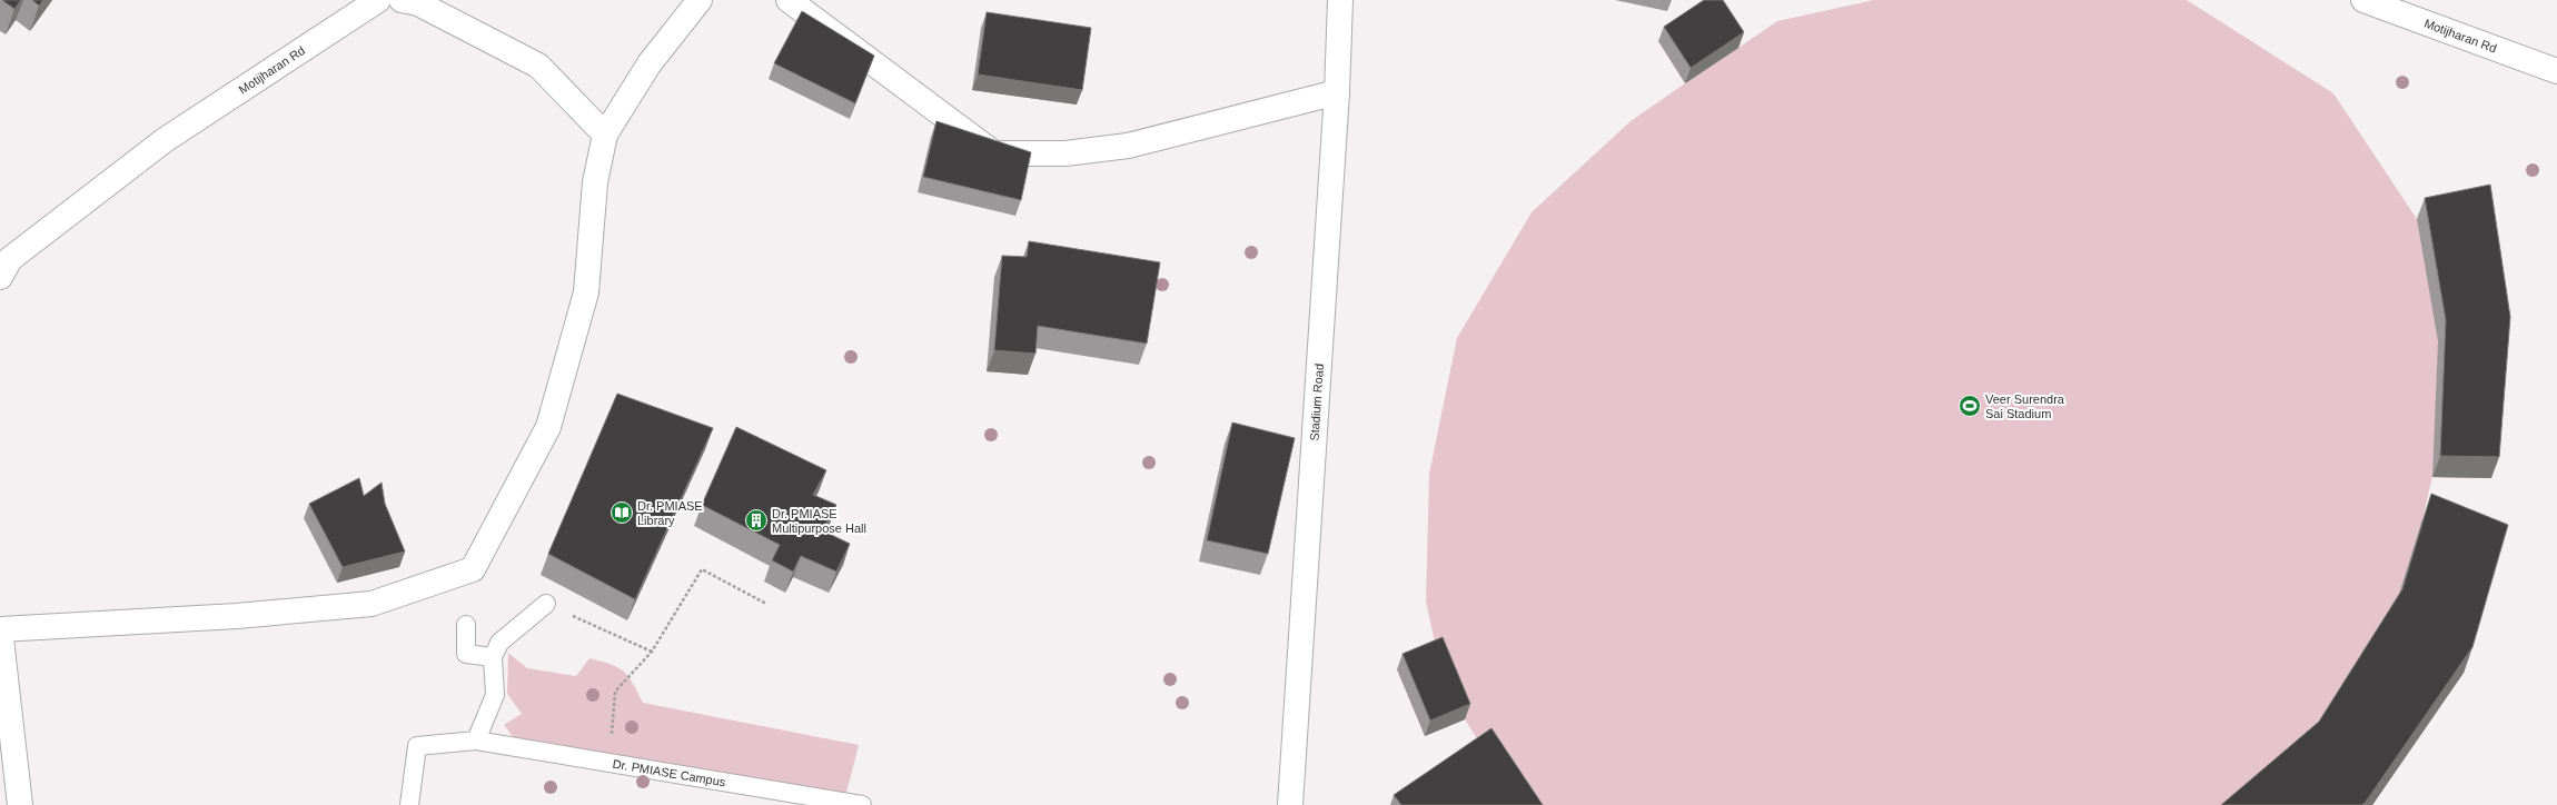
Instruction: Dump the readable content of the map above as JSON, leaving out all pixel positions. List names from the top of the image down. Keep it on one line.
{"streets":{"street":["Motijharan Rd","Stadium Road"],"lane":["Dr. PMIASE Campus"]},"places":{"sports":["Veer Surendra Sai Stadium"],"library":["Dr. PMIASE Library"],"building":["Dr. PMIASE Multipurpose Hall"]}}
